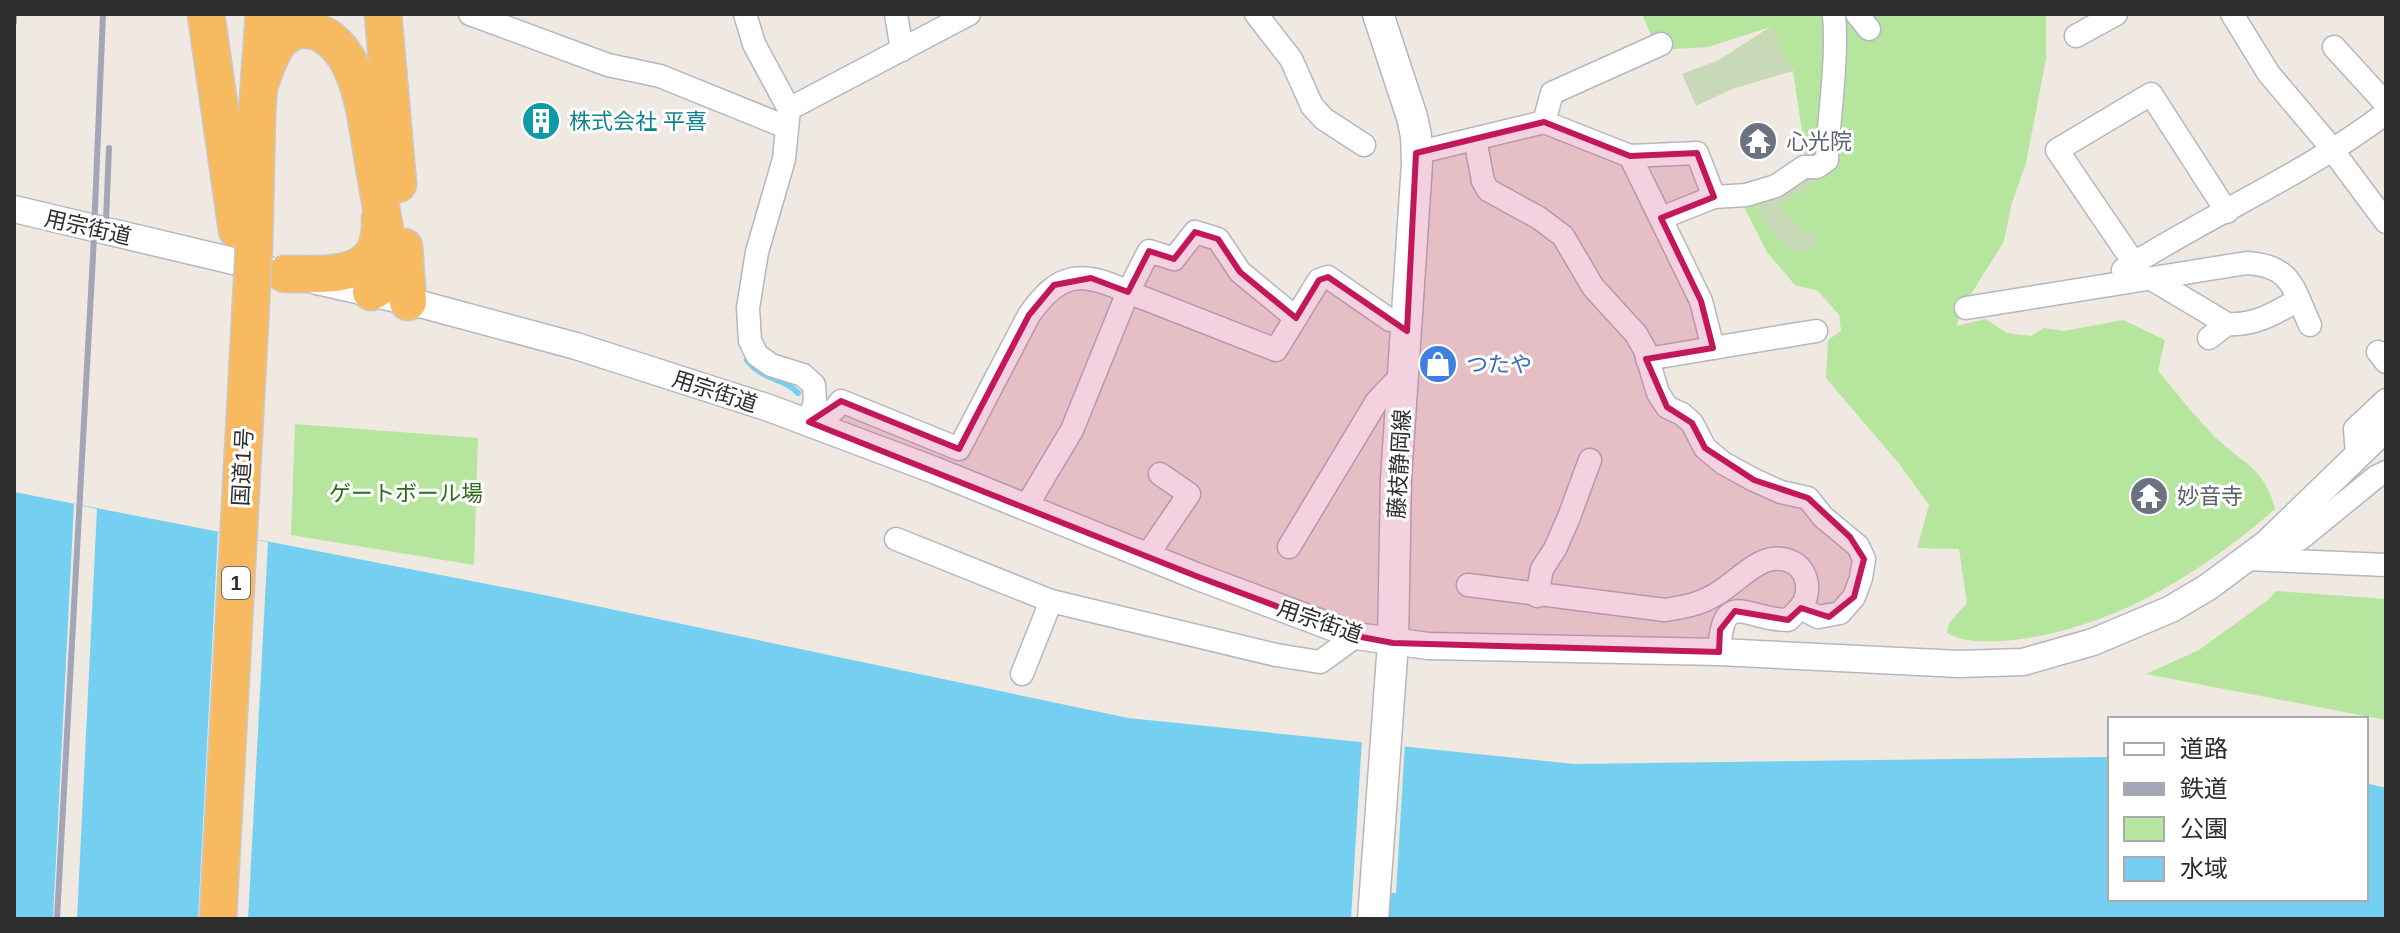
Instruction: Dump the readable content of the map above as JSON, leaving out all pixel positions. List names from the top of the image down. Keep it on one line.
{"streets":{"highway":["国道1号","1"],"main road":["藤枝静岡線"],"street":["用宗街道"]},"crossings":[["用宗街道","藤枝静岡線"]],"parks":["ゲートボール場"],"places":{"building":["株式会社 平喜"],"temple":["心光院","妙音寺"],"shop":["つたや"]},"legend":["道路","鉄道","公園","水域"]}
